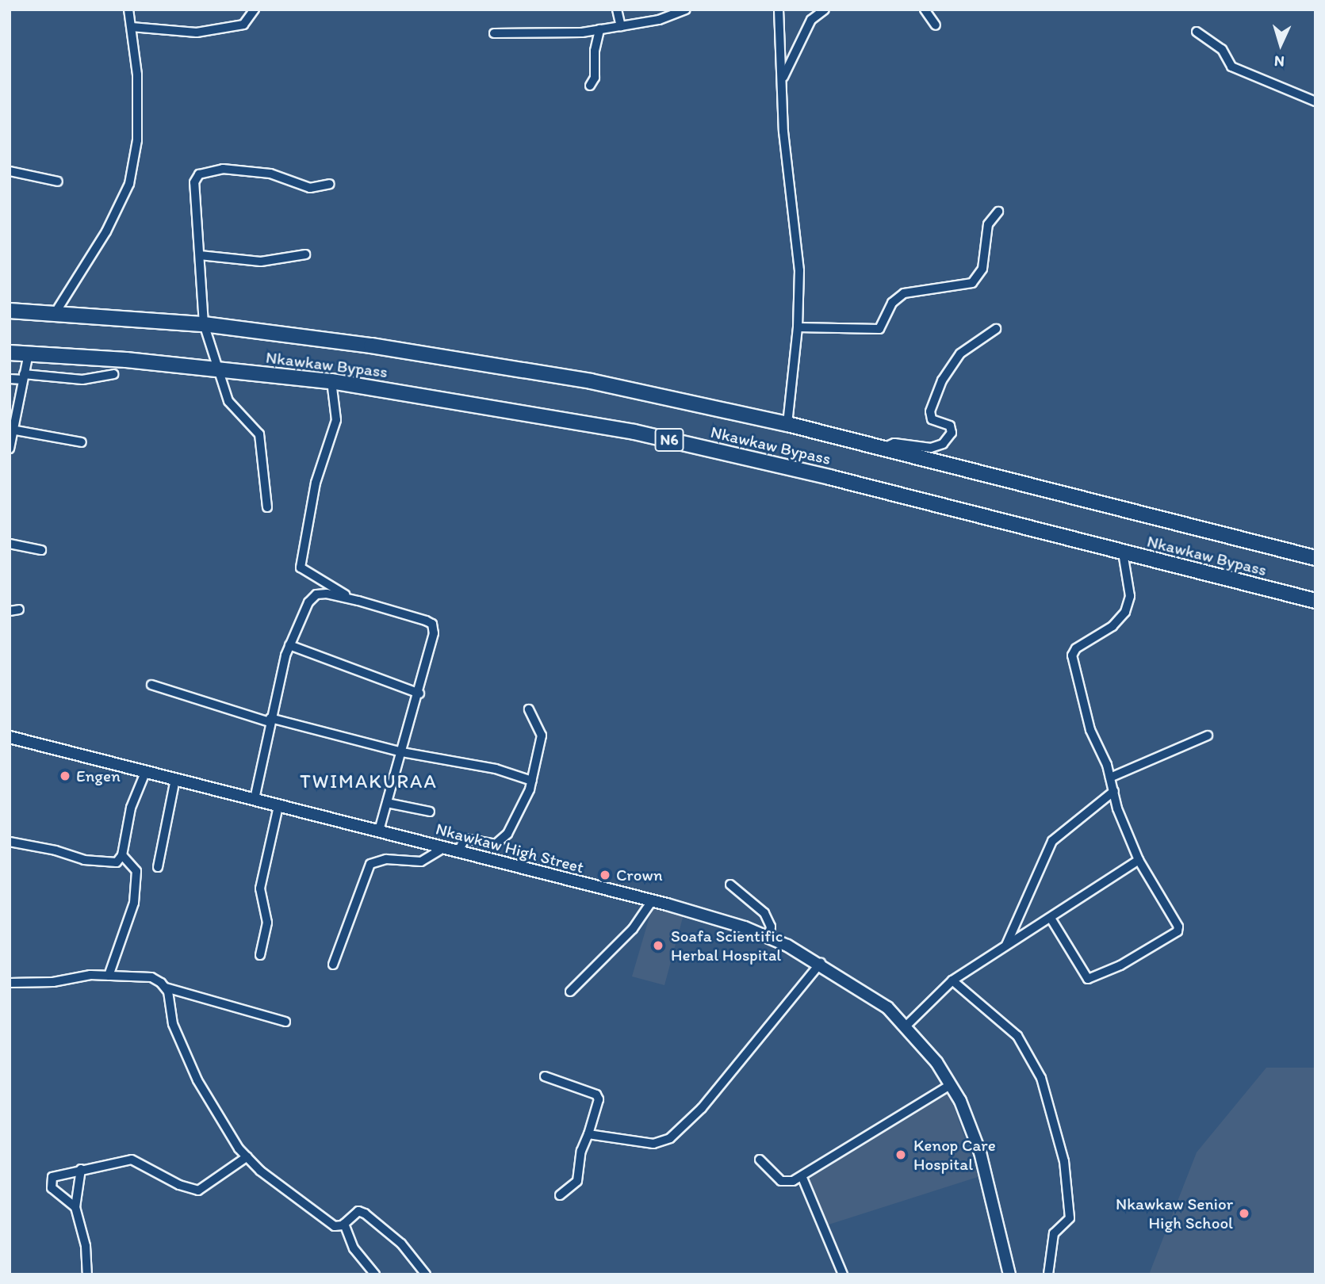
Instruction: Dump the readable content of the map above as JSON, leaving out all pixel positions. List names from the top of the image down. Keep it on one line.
{"streets":{"highway":["Nkawkaw Bypass","N6"],"main road":["Nkawkaw High Street"]},"districts":["TWIMAKURAA"],"places":["Engen","Crown","Soafa Scientific Herbal Hospital","Kenop Care Hospital","Nkawkaw Senior High School"],"north":"bottom"}
